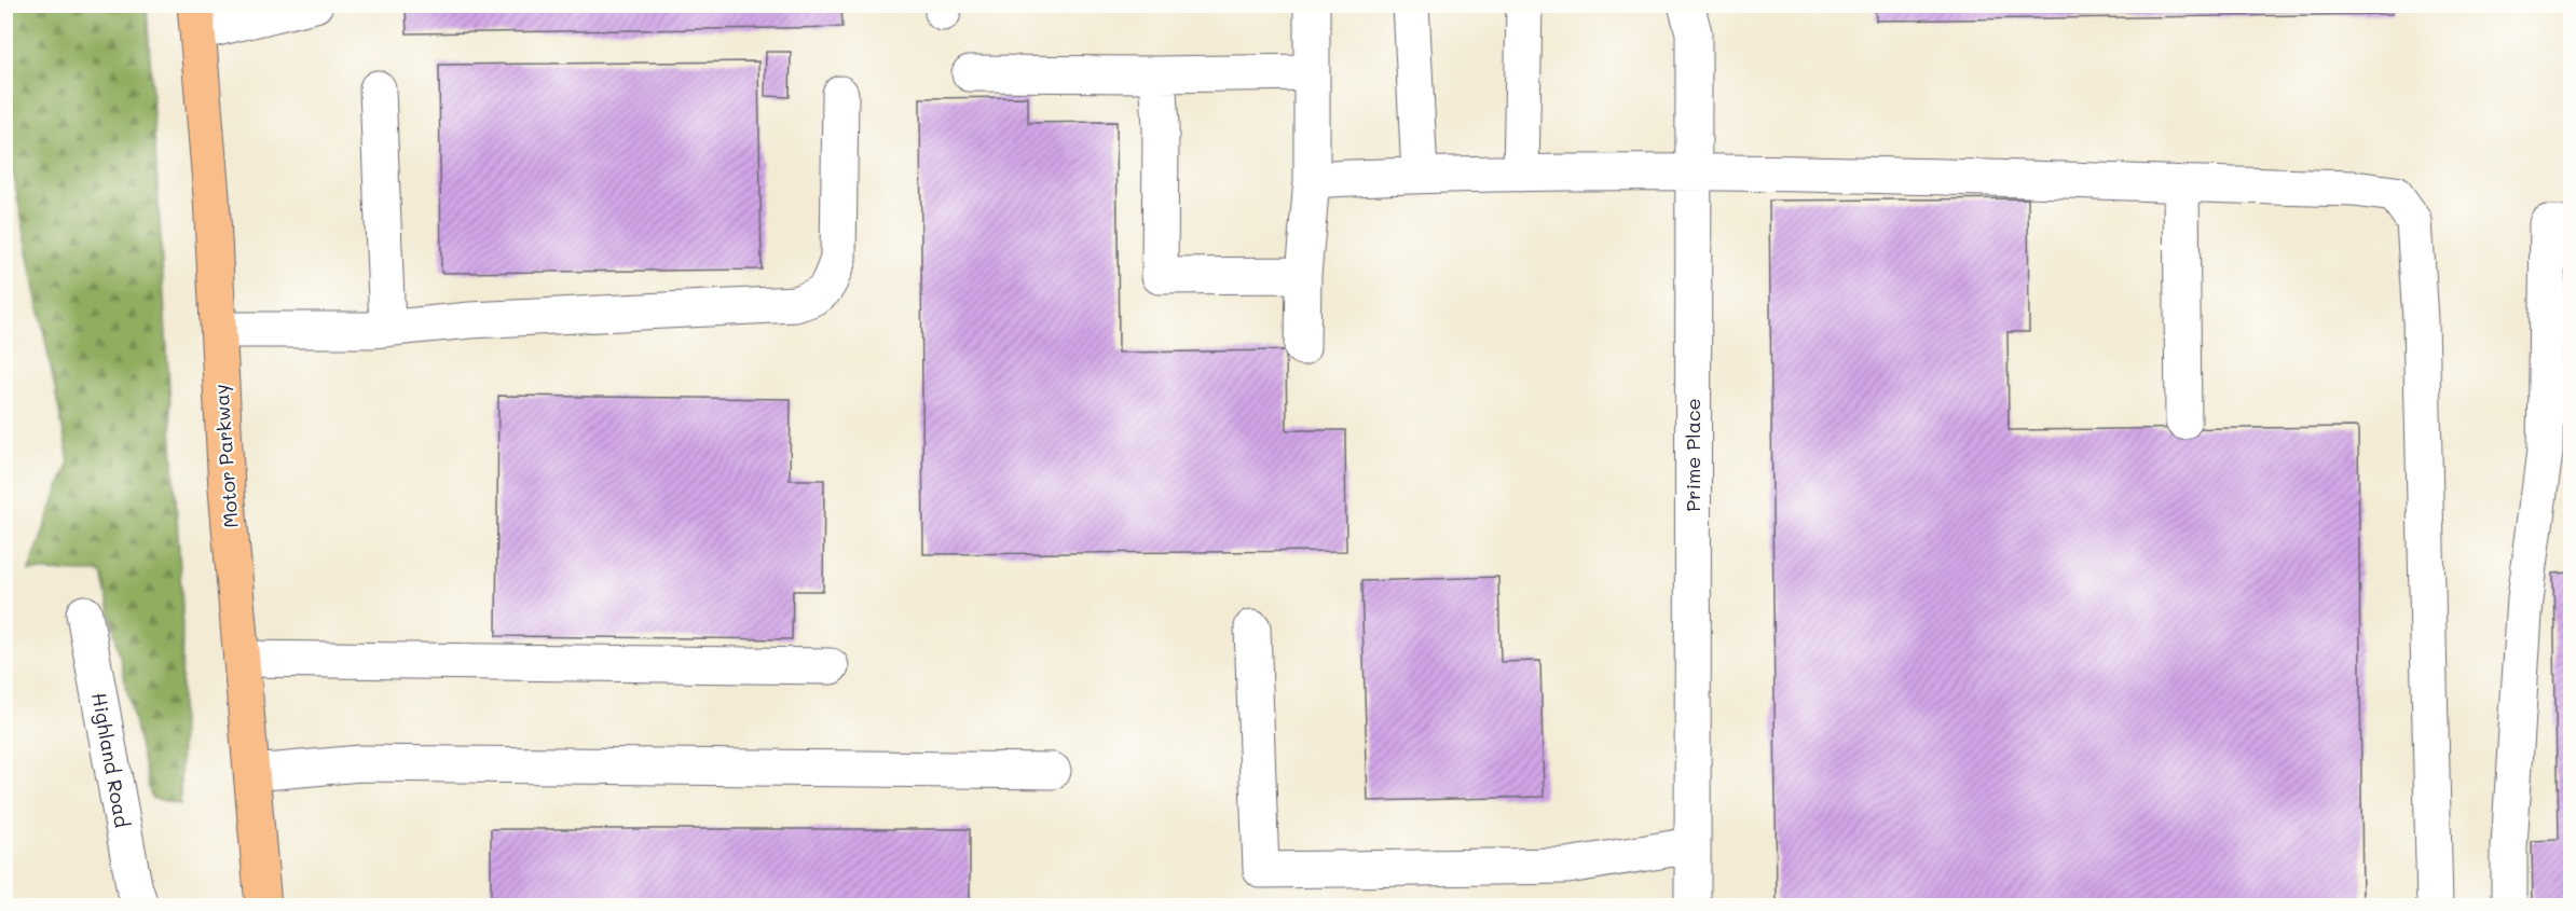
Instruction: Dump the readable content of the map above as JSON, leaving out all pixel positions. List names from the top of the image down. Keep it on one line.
{"streets":{"main road":["Motor Parkway"],"street":["Prime Place","Highland Road"]}}
